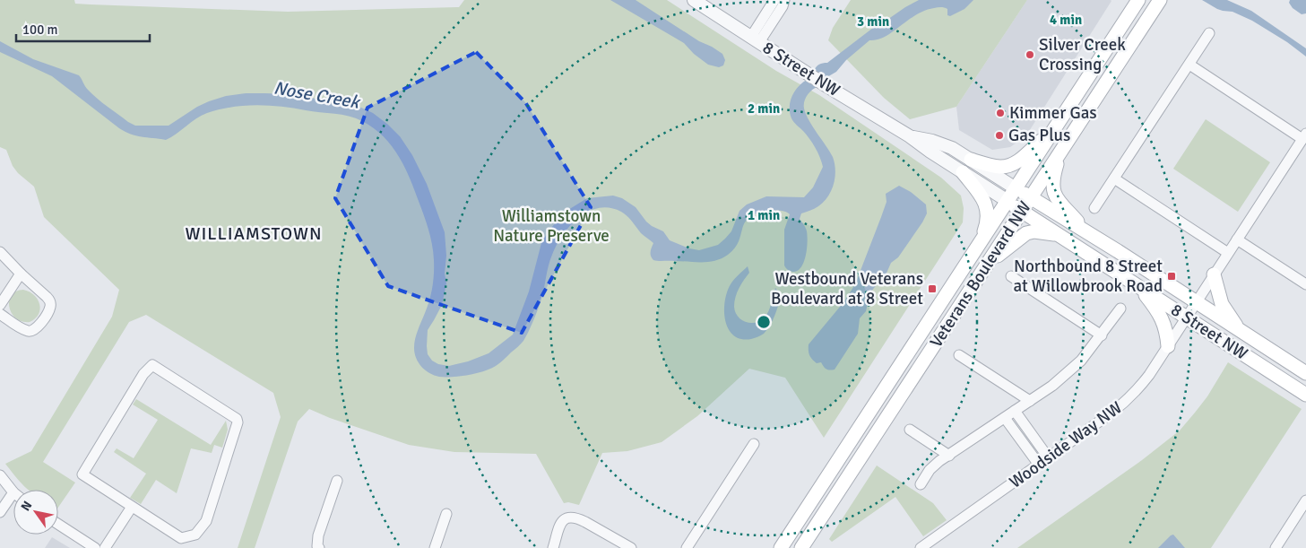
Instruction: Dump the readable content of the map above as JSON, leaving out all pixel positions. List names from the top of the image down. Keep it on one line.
{"streets":{"main road":["8 Street NW","Veterans Boulevard NW"],"street":["Woodside Way NW"]},"crossings":[["8 Street NW","Veterans Boulevard NW"],["8 Street NW","Woodside Way NW"]],"districts":["WILLIAMSTOWN"],"water":["Nose Creek"],"parks":["Williamstown Nature Preserve"],"places":{"other":["Silver Creek Crossing","Kimmer Gas","Gas Plus"],"transit":["Northbound 8 Street at Willowbrook Road","Westbound Veterans Boulevard at 8 Street"]},"scale_bar":"100 m","north":"top left","rings":["4 min","3 min","2 min","1 min"]}
